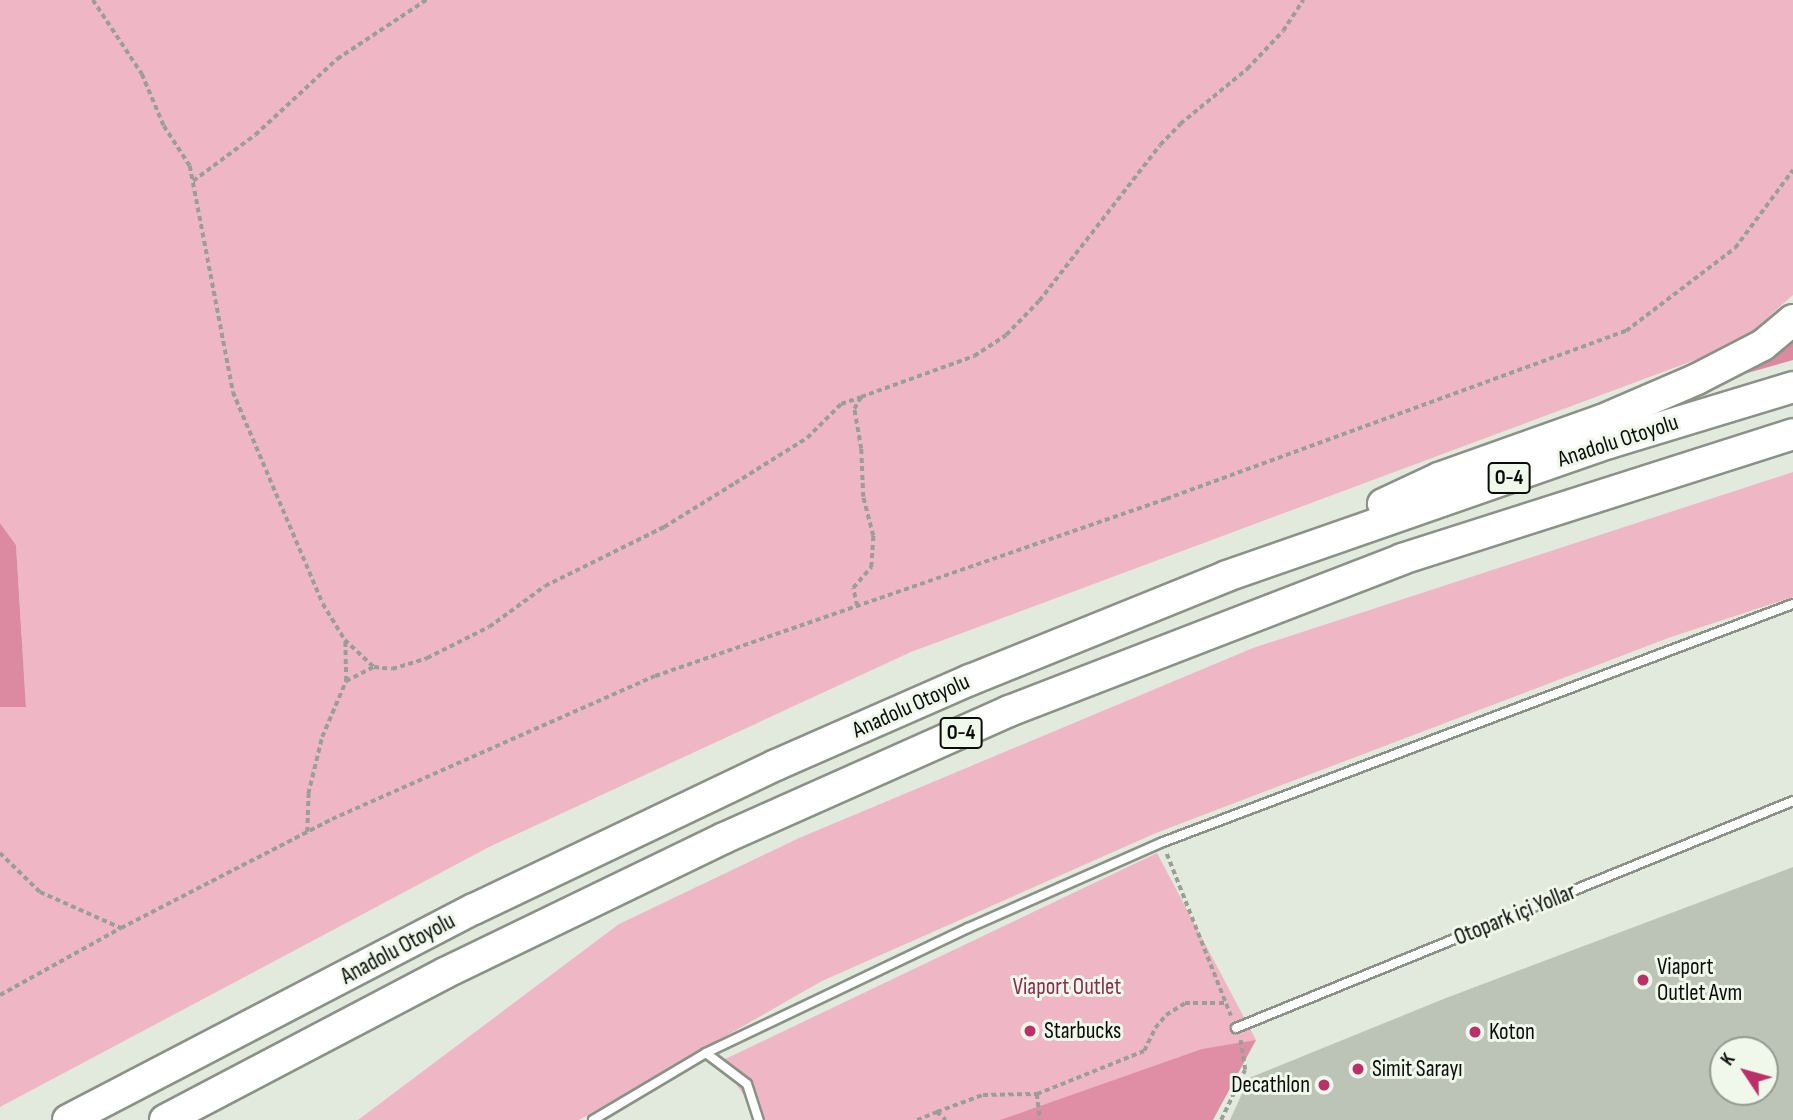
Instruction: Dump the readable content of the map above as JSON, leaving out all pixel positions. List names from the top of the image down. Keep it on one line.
{"streets":{"highway":["Anadolu Otoyolu","O-4"],"lane":["Otopark içi Yollar"]},"parks":["Viaport Outlet"],"places":["Viaport Outlet Avm","Starbucks","Koton","Simit Sarayı","Decathlon"],"north":"top left"}
